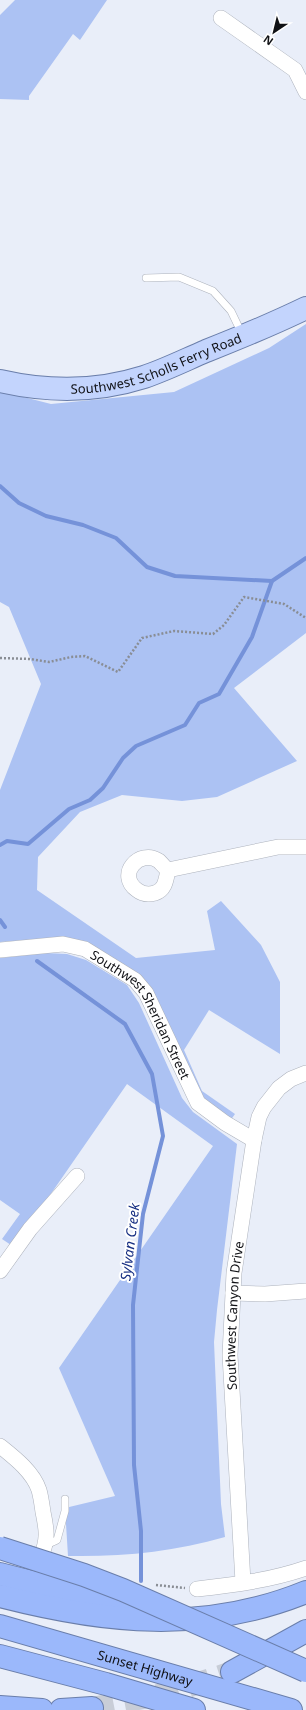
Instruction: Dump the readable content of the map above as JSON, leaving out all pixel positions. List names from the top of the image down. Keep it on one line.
{"streets":{"highway":["Sunset Highway"],"main road":["Southwest Scholls Ferry Road"],"street":["Southwest Sheridan Street","Southwest Canyon Drive"]},"crossings":[["Southwest Sheridan Street","Southwest Canyon Drive"]],"water":["Sylvan Creek"],"north":"bottom left"}
